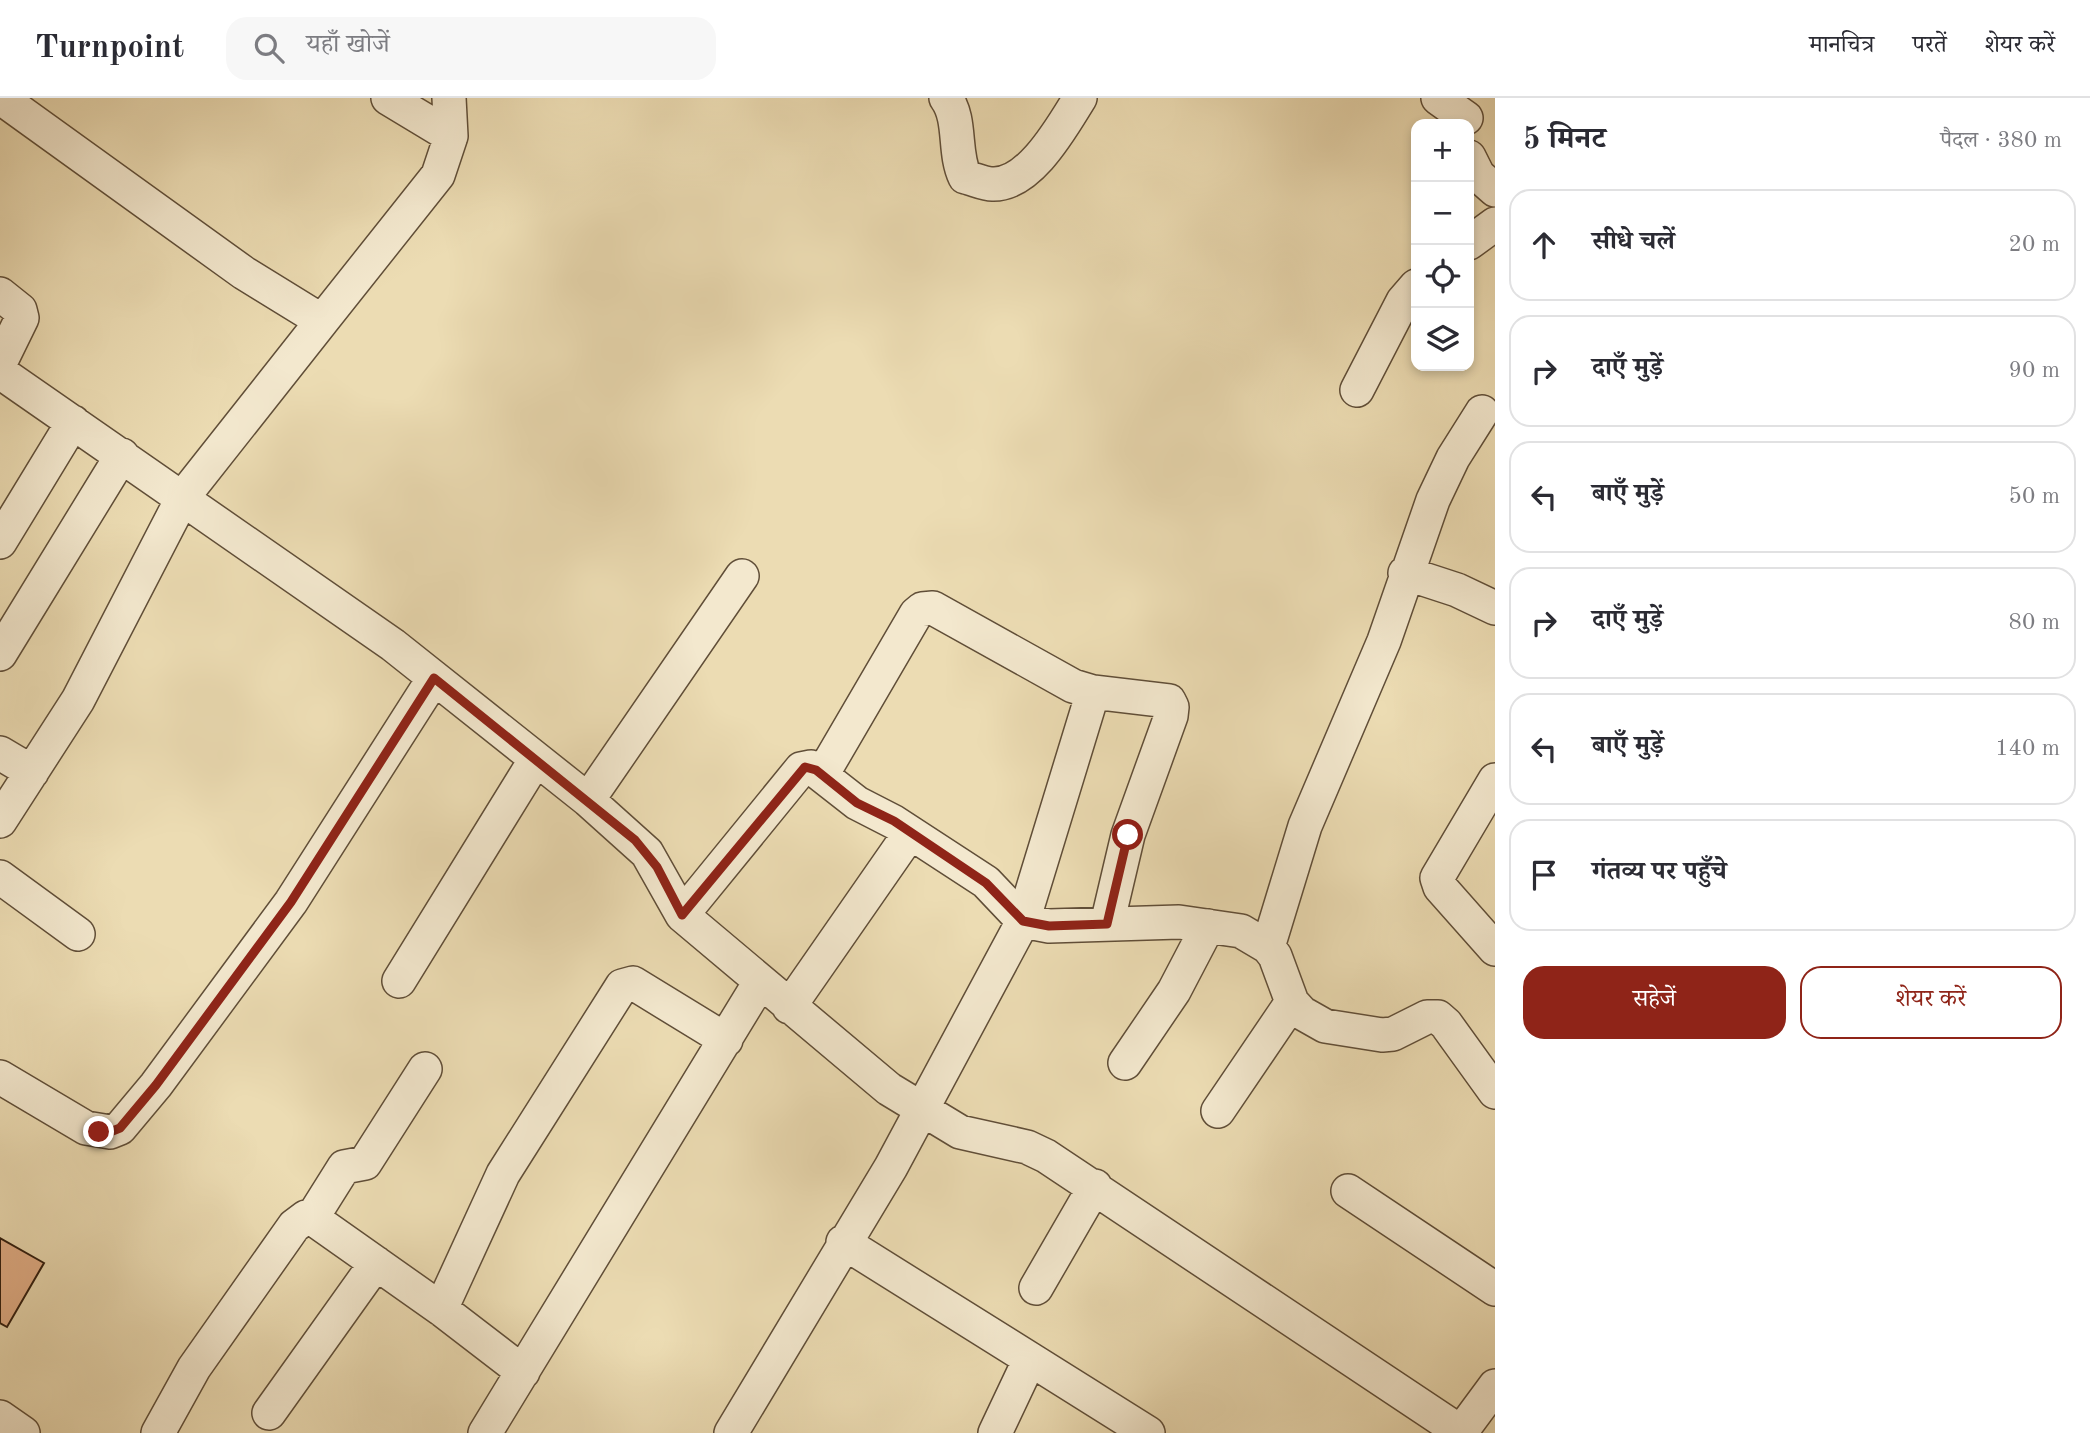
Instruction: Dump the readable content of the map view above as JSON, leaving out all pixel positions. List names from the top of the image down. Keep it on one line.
{"page":{"header":"Turnpoint","search":"यहाँ खोजें","nav":["मानचित्र","परतें","शेयर करें"],"heading":["5 मिनट","पैदल · 380 m"],"map_buttons":["+","−"],"list":[["सीधे चलें","20 m"],["दाएँ मुड़ें","90 m"],["बाएँ मुड़ें","50 m"],["दाएँ मुड़ें","80 m"],["बाएँ मुड़ें","140 m"],"गंतव्य पर पहुँचे"],"buttons":["सहेजें","शेयर करें"]}}
